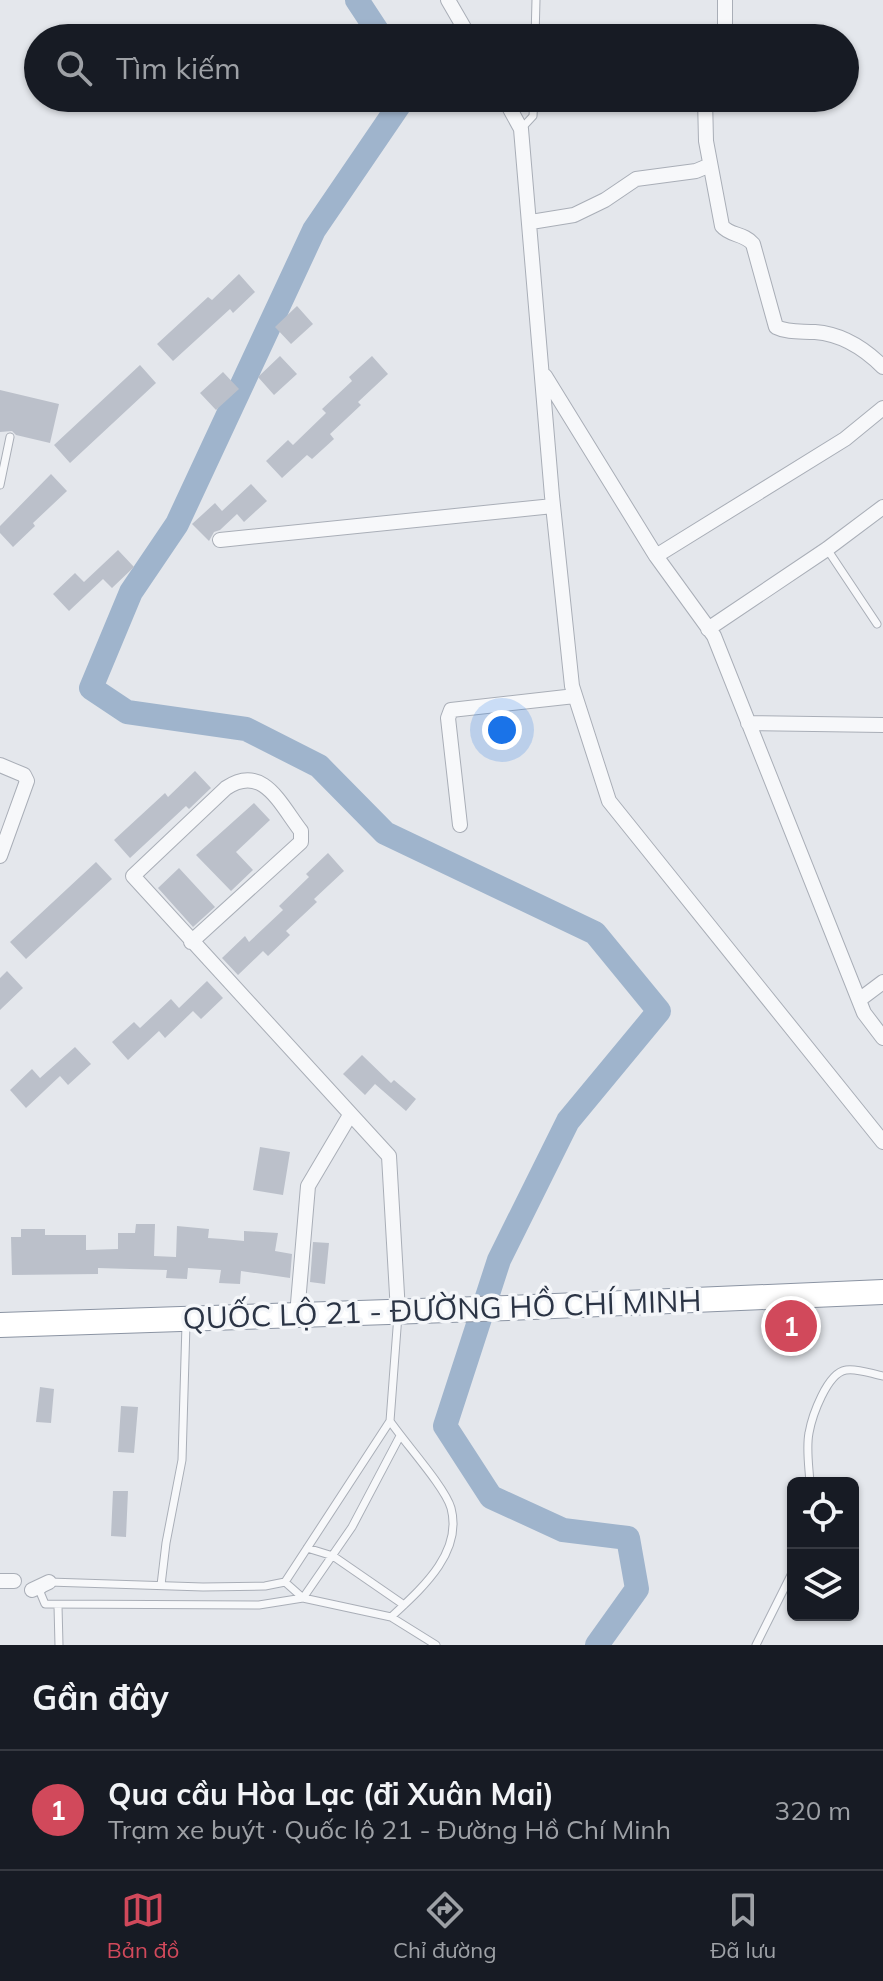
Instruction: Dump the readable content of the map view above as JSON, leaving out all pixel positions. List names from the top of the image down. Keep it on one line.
{"streets":{"highway":["QUỐC LỘ 21 - ĐƯỜNG HỒ CHÍ MINH"]},"page":{"search":"Tìm kiếm","pins":"1","heading":"Gần đây","list":[{"mark":"1","name":"Qua cầu Hòa Lạc (đi Xuân Mai)","note":"Trạm xe buýt · Quốc lộ 21 - Đường Hồ Chí Minh","value":"320 m"}],"nav":["Bản đồ","Chỉ đường","Đã lưu"]}}
